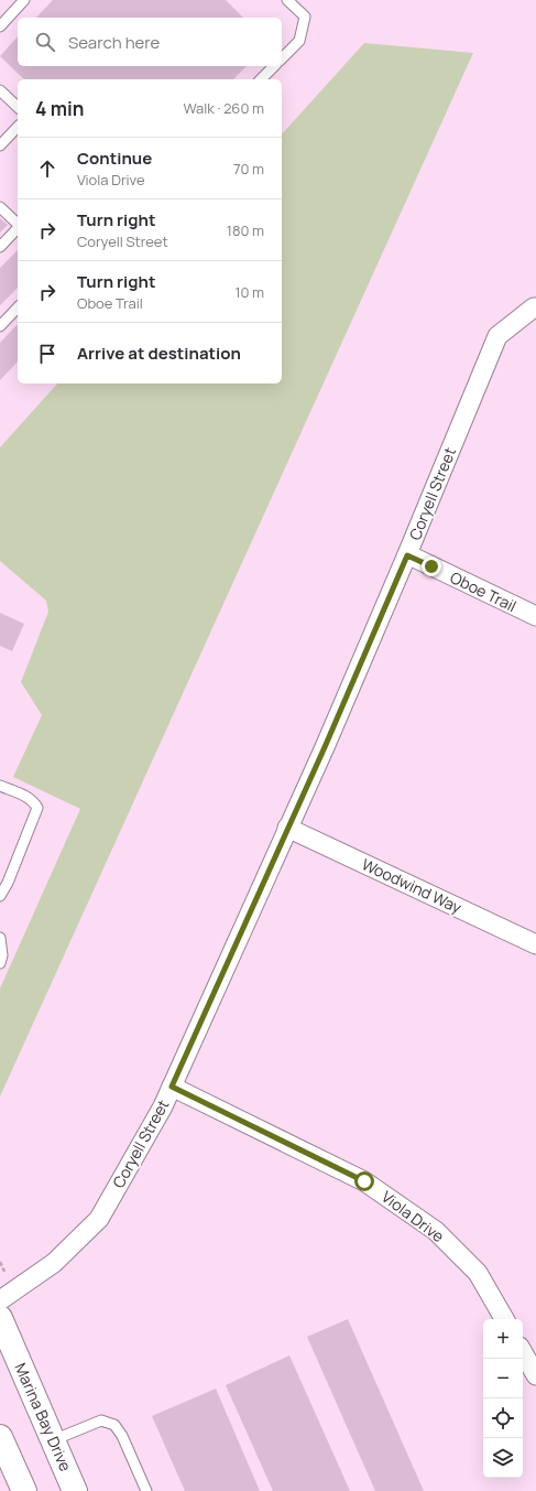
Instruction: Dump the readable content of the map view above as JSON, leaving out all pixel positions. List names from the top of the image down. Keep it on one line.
{"streets":{"main road":["Marina Bay Drive"],"street":["Coryell Street","Oboe Trail","Woodwind Way","Viola Drive"]},"crossings":[["Coryell Street","Oboe Trail"],["Coryell Street","Woodwind Way"],["Coryell Street","Viola Drive"]],"page":{"search":"Search here","heading":["4 min","Walk · 260 m"],"list":[["Continue","Viola Drive","70 m"],["Turn right","Coryell Street","180 m"],["Turn right","Oboe Trail","10 m"],"Arrive at destination"],"map_buttons":["+","−"]}}
